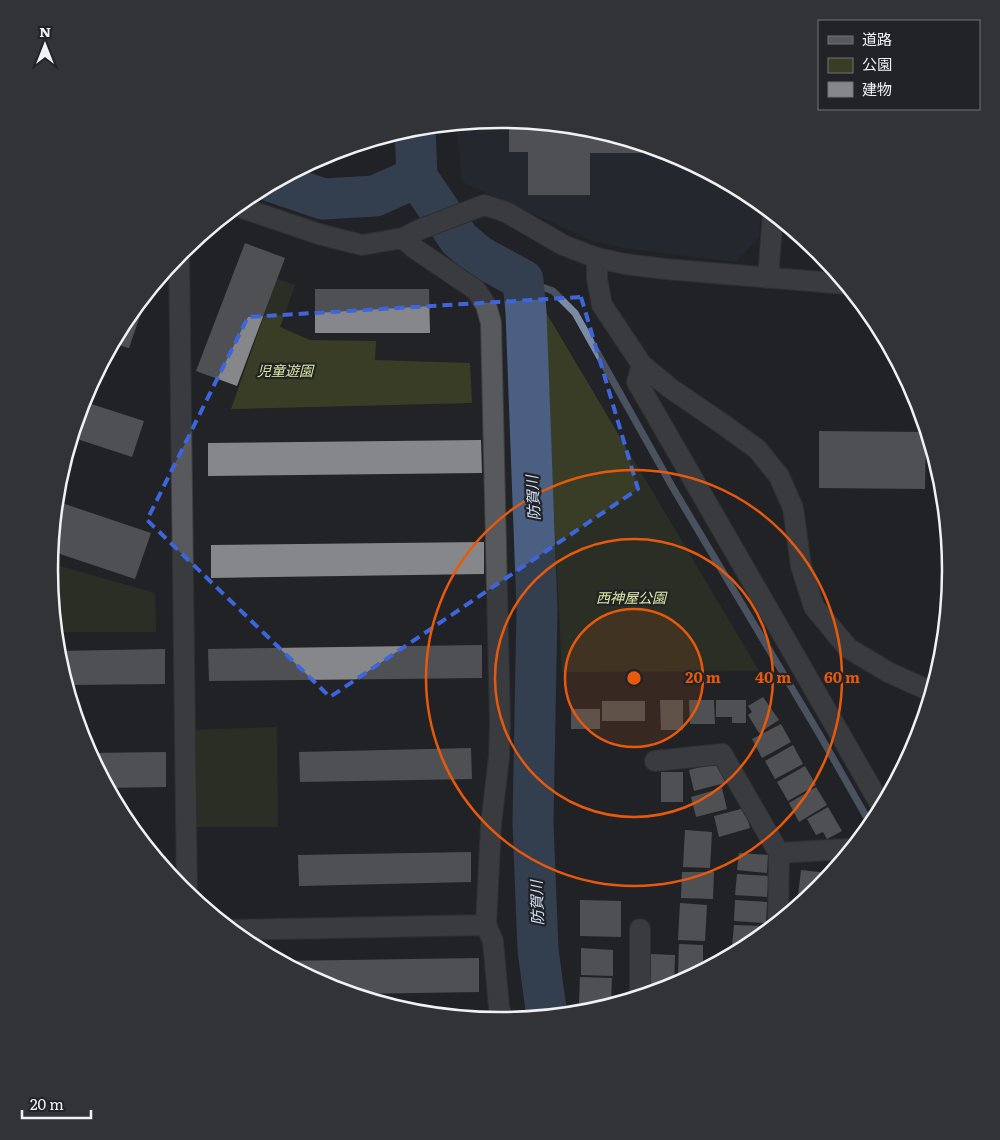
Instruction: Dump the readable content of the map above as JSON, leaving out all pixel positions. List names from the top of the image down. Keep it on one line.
{"water":["防賀川"],"parks":["児童遊園","西神屋公園"],"legend":["道路","公園","建物"],"scale_bar":"20 m","north":"top","rings":["20 m","40 m","60 m"]}
